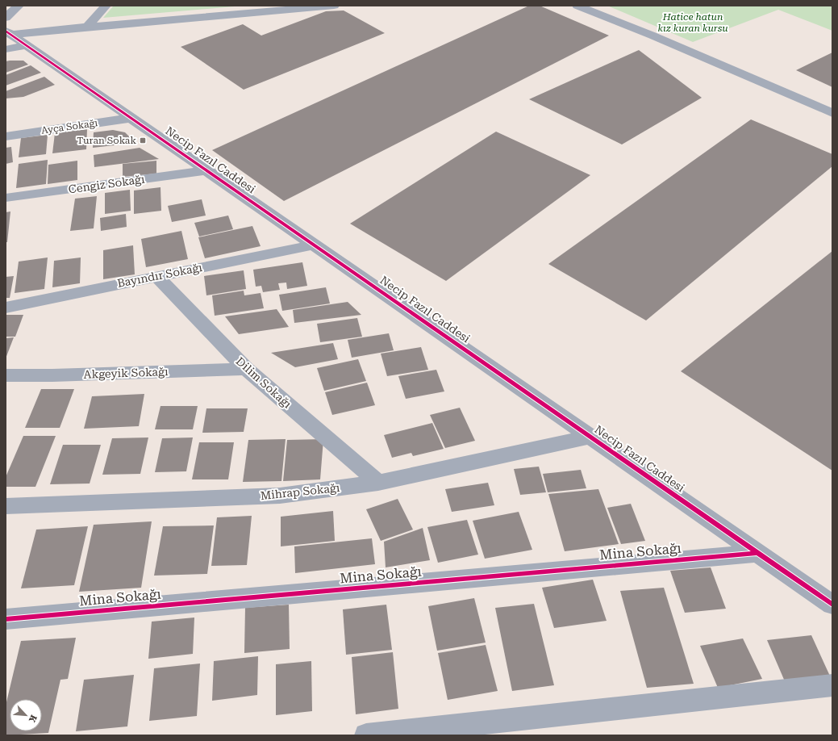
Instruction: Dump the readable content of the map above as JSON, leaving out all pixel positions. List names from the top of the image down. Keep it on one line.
{"streets":{"street":["Ayça Sokağı","Necip Fazıl Caddesi","Cengiz Sokağı","Bayındır Sokağı","Akgeyik Sokağı","Dilim Sokağı","Mihrap Sokağı","Mina Sokağı"]},"crossings":[["Ayça Sokağı","Necip Fazıl Caddesi"],["Necip Fazıl Caddesi","Cengiz Sokağı"],["Necip Fazıl Caddesi","Bayındır Sokağı"],["Necip Fazıl Caddesi","Mihrap Sokağı"],["Necip Fazıl Caddesi","Mina Sokağı"],["Bayındır Sokağı","Dilim Sokağı"],["Akgeyik Sokağı","Dilim Sokağı"],["Dilim Sokağı","Mihrap Sokağı"]],"parks":["Hatice hatun kız kuran kursu"],"places":{"transit":["Turan Sokak"]},"north":"bottom right"}
